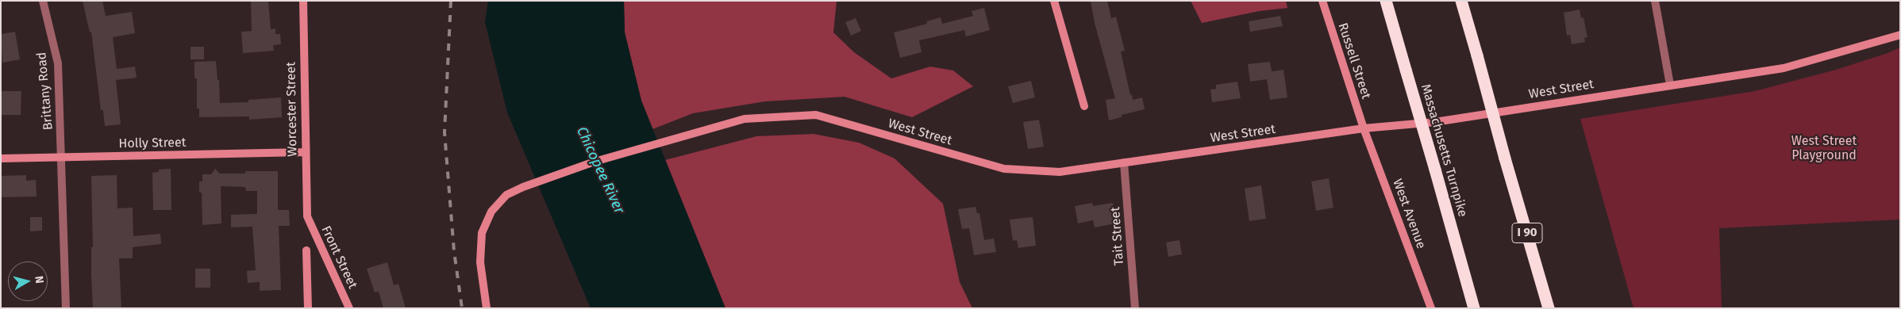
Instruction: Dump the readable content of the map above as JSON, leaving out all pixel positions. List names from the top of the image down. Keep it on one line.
{"streets":{"highway":["Massachusetts Turnpike","I 90"],"main road":["Russell Street","West Street","Worcester Street","Holly Street","West Avenue","Front Street"],"street":["Brittany Road","Tait Street"]},"crossings":[["Russell Street","West Street"],["Russell Street","West Avenue"],["West Street","West Avenue"],["West Street","Tait Street"],["Brittany Road","Holly Street"],["Worcester Street","Holly Street"],["Worcester Street","Front Street"]],"water":["Chicopee River"],"parks":["West Street Playground"],"north":"right"}
